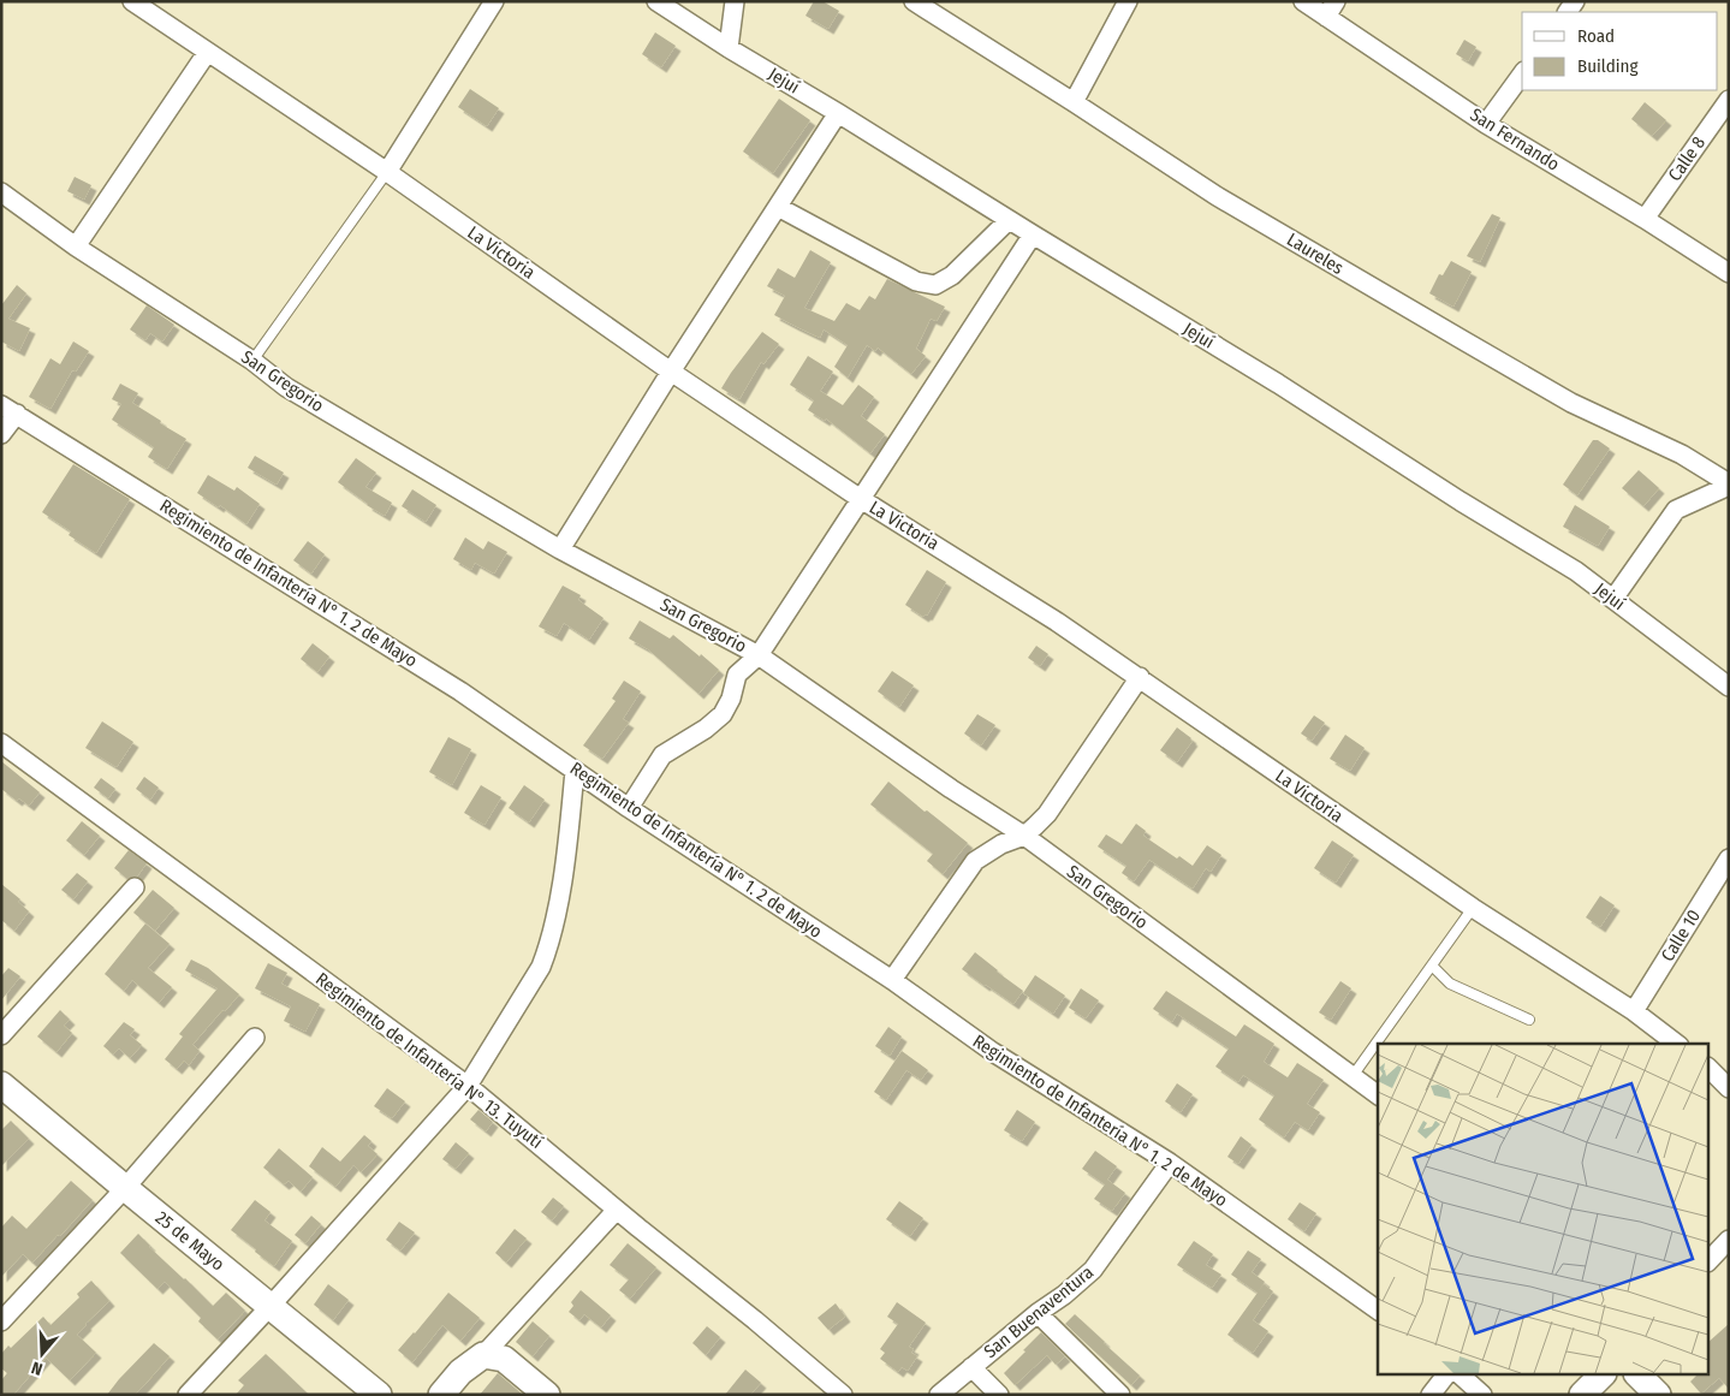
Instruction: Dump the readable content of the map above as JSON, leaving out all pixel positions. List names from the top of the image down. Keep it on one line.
{"streets":{"street":["Jejuí","San Fernando","Calle 8","La Victoria","Laureles","San Gregorio","Regimiento de Infantería N° 1. 2 de Mayo","Calle 10","Regimiento de Infantería N° 13. Tuyutí","25 de Mayo","San Buenaventura"]},"crossings":[["San Fernando","Calle 8"],["La Victoria","Calle 10"],["Regimiento de Infantería N° 1. 2 de Mayo","San Buenaventura"]],"legend":["Road","Building"],"north":"bottom"}
